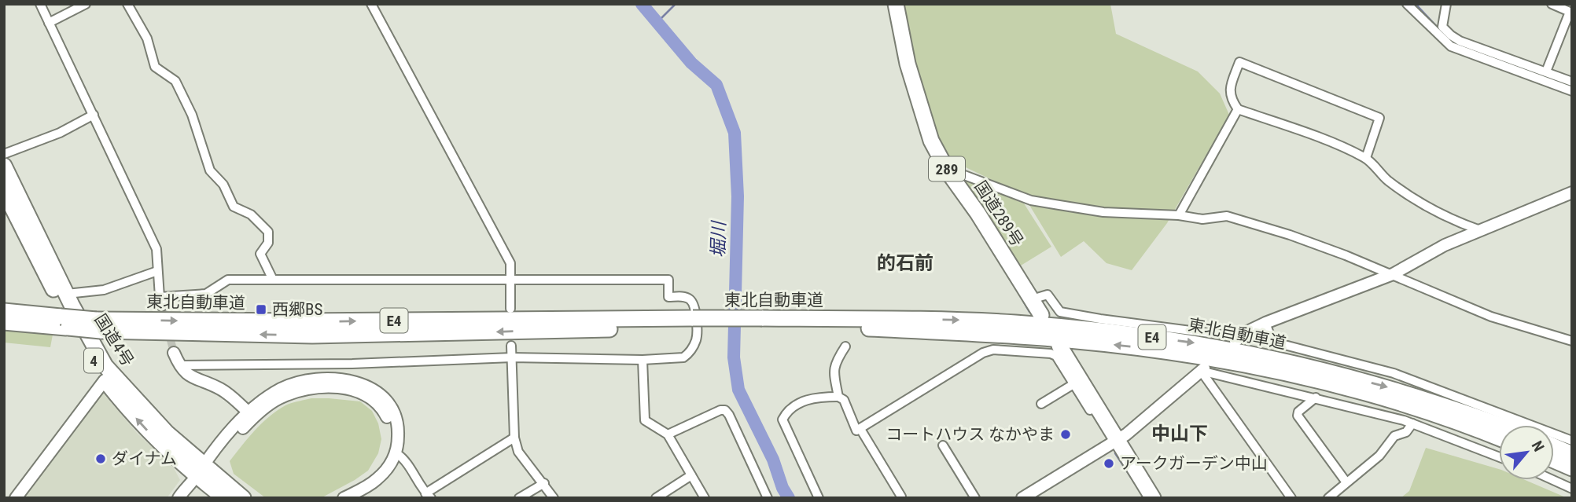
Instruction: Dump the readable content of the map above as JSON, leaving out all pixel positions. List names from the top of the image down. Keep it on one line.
{"streets":{"highway":["289","国道289号","東北自動車道","E4","国道4号","4"]},"districts":["的石前","中山下"],"water":["堀川"],"places":{"transit":["西郷BS"],"other":["コートハウス なかやま","ダイナム","アークガーデン中山"]},"north":"top right"}
